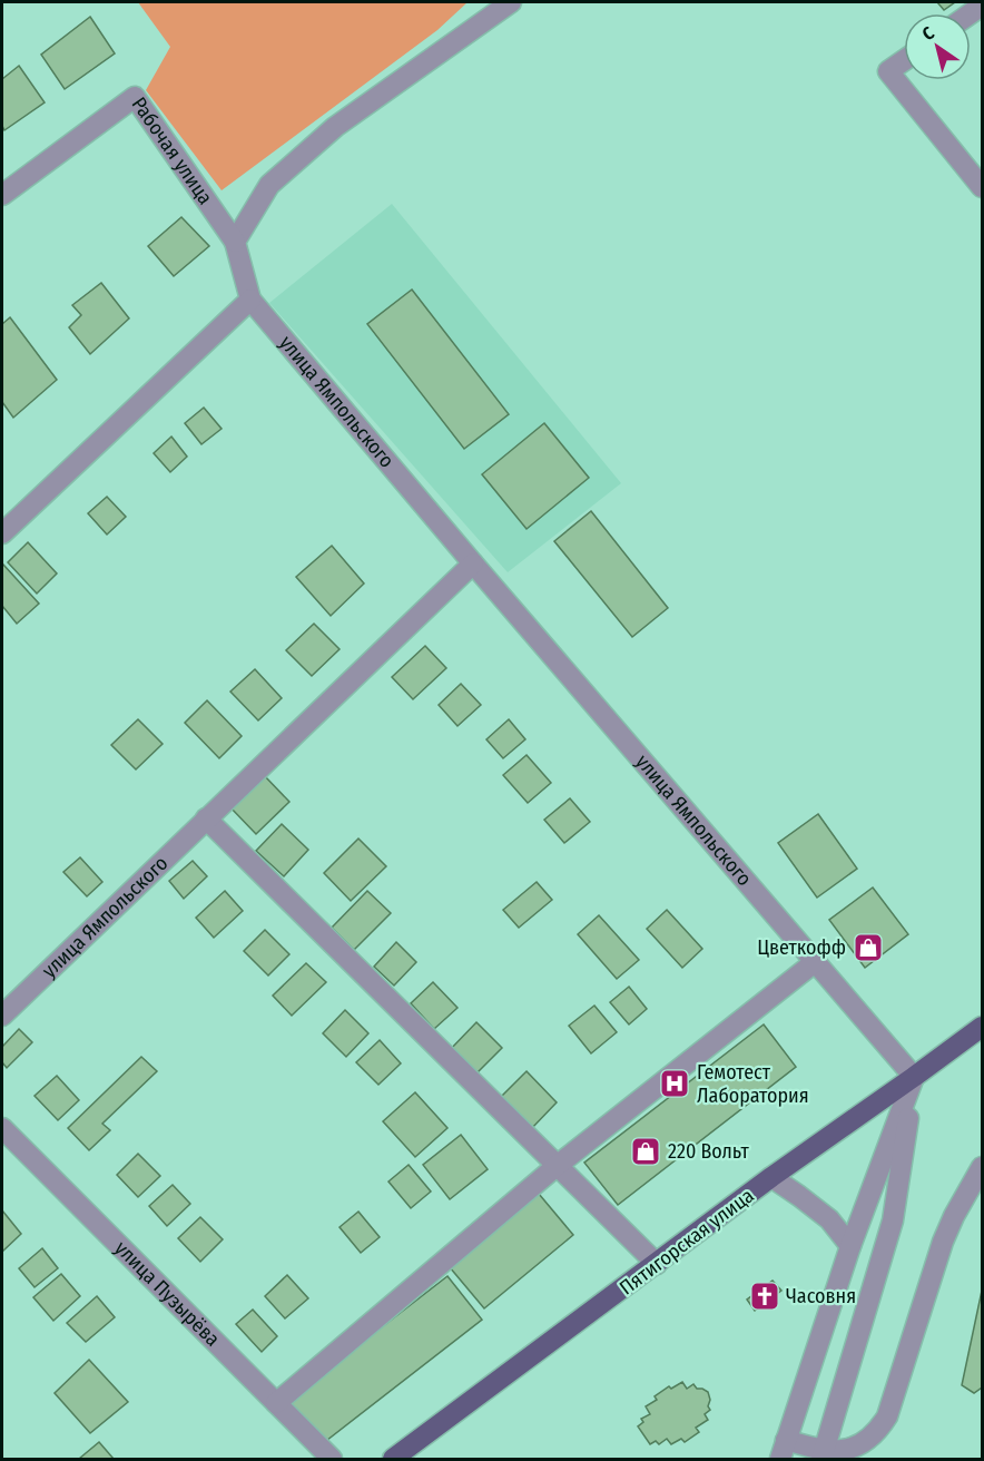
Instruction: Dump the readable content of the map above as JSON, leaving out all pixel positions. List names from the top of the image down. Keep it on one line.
{"streets":{"main road":["Пятигорская улица"],"street":["Рабочая улица","улица Ямпольского","улица Пузырёва"]},"crossings":[["улица Ямпольского","Пятигорская улица"]],"places":{"shop":["Цветкофф","220 Вольт"],"hospital":["Гемотест Лаборатория"],"church":["Часовня"]},"north":"top left"}
